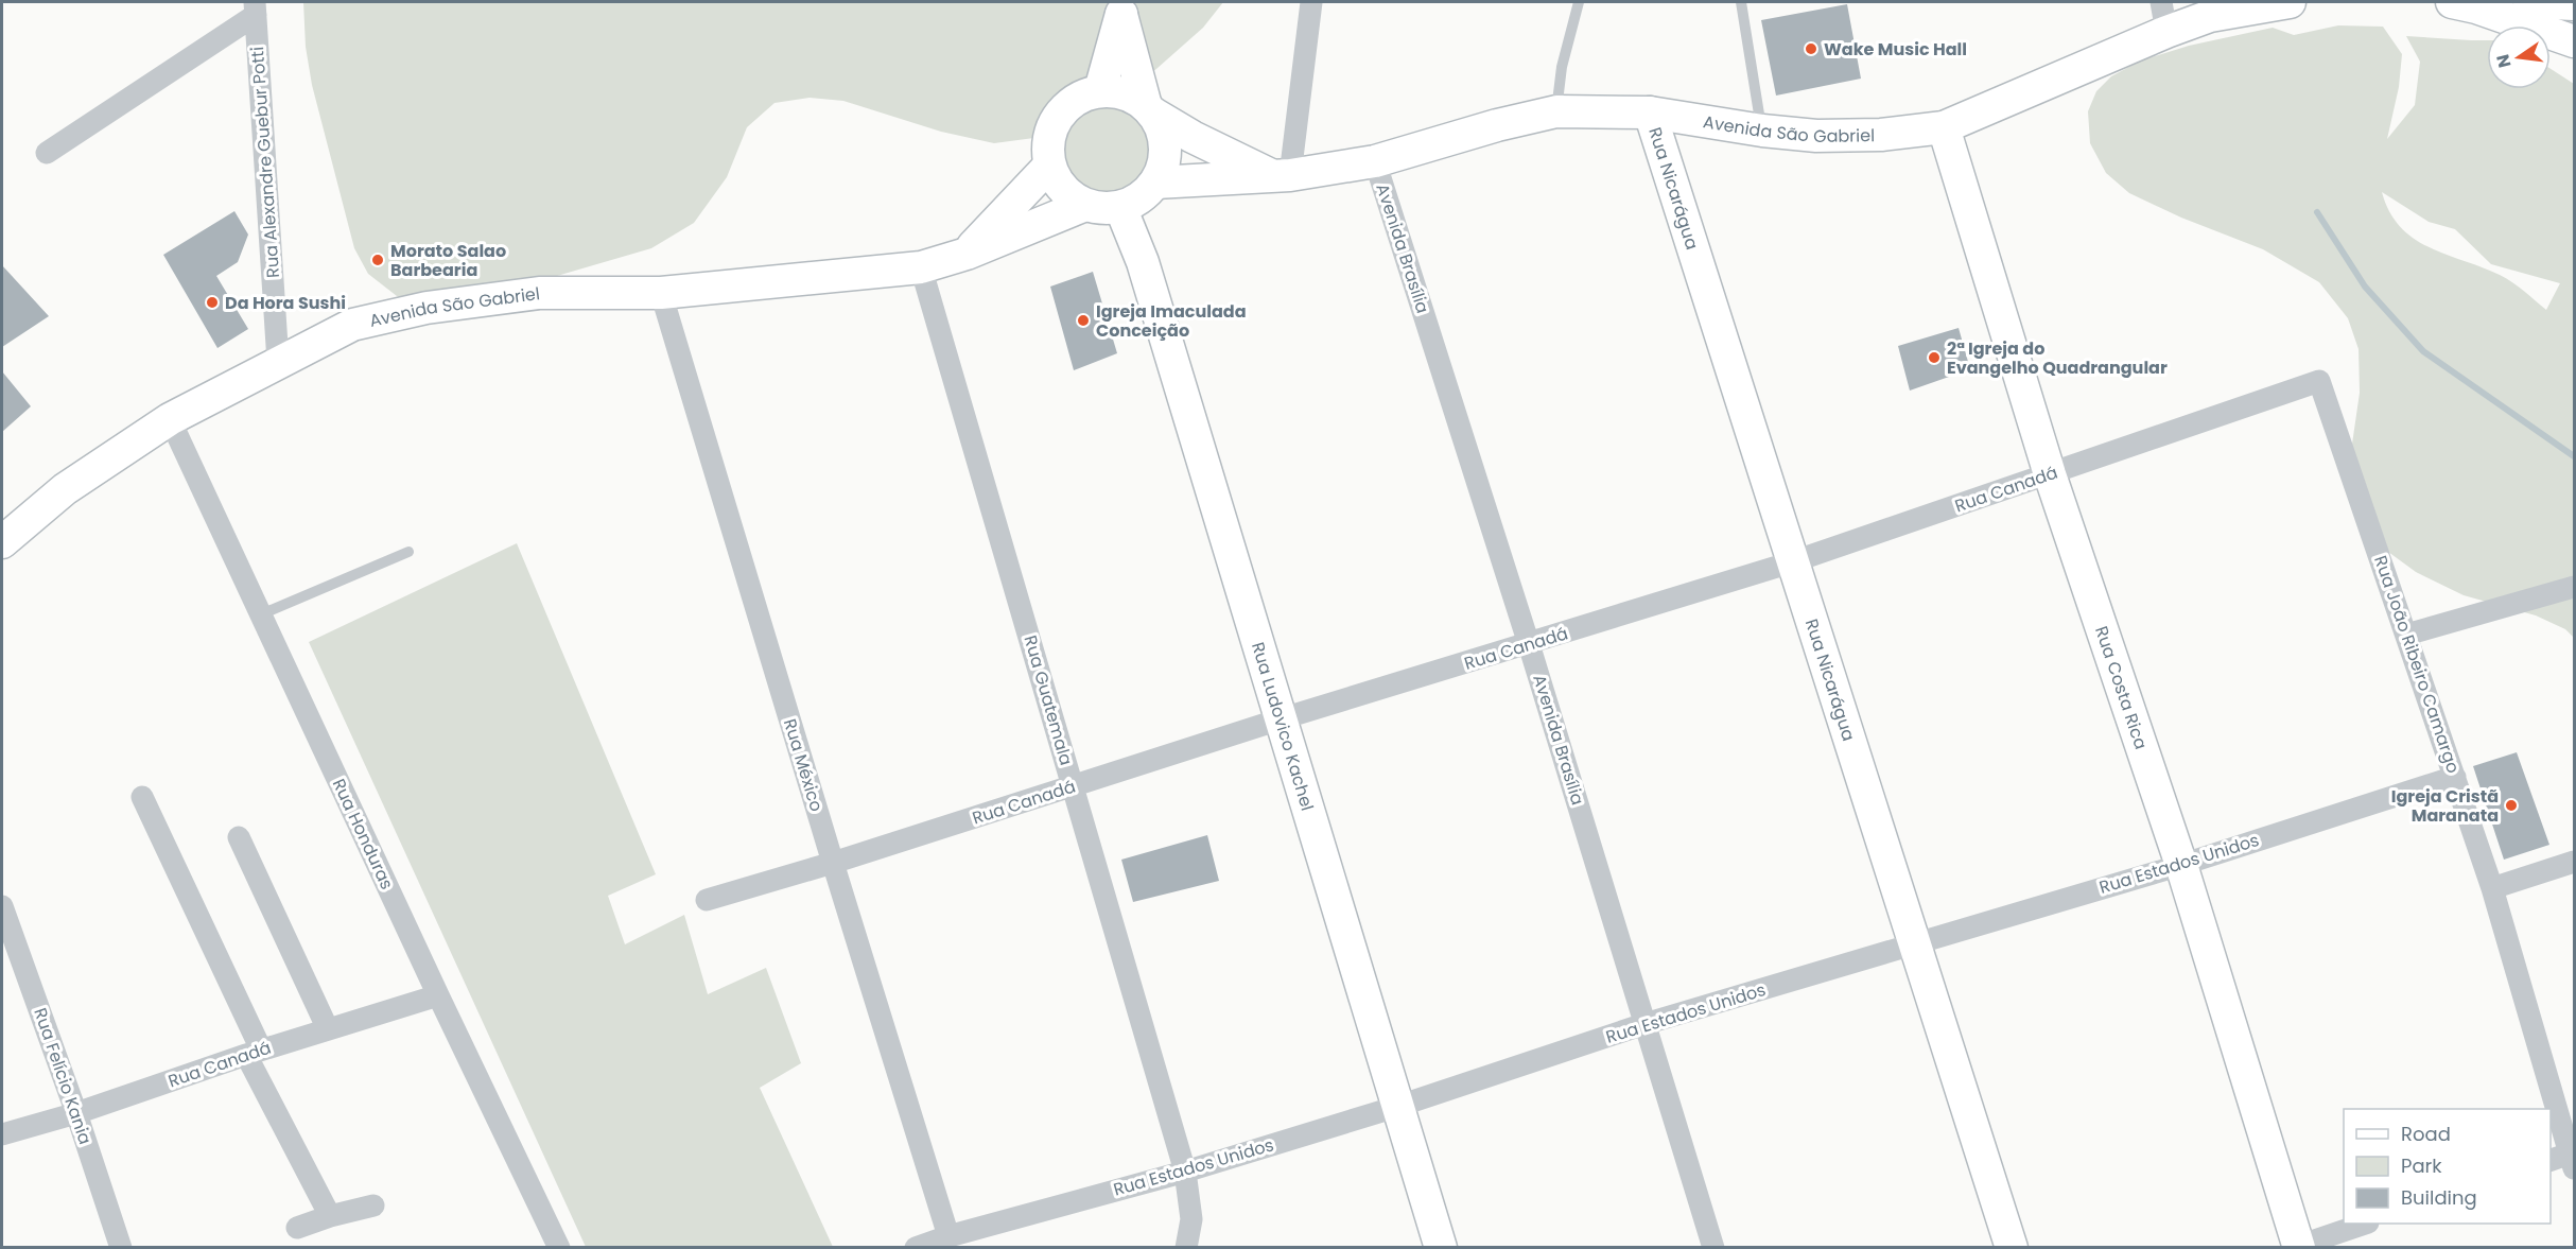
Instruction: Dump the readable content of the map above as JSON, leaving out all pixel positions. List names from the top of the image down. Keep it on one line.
{"streets":{"main road":["Avenida São Gabriel","Rua Nicarágua","Rua Costa Rica","Rua Ludovico Kachel"],"street":["Rua Alexandre Guebur Potti","Avenida Brasília","Rua Canadá","Rua João Ribeiro Camargo","Rua Guatemala","Rua México","Rua Honduras","Rua Estados Unidos","Rua Felício Kania"]},"crossings":[["Avenida São Gabriel","Rua Alexandre Guebur Potti"],["Avenida São Gabriel","Rua Nicarágua"],["Avenida São Gabriel","Avenida Brasília"],["Avenida São Gabriel","Rua Costa Rica"],["Avenida São Gabriel","Rua Guatemala"],["Avenida São Gabriel","Rua Ludovico Kachel"],["Avenida São Gabriel","Rua México"],["Avenida São Gabriel","Rua Honduras"],["Rua Nicarágua","Rua Canadá"],["Rua Nicarágua","Rua Estados Unidos"],["Avenida Brasília","Rua Canadá"],["Avenida Brasília","Rua Estados Unidos"],["Rua Canadá","Rua João Ribeiro Camargo"],["Rua Canadá","Rua Costa Rica"],["Rua Canadá","Rua Guatemala"],["Rua Canadá","Rua Ludovico Kachel"],["Rua Canadá","Rua México"],["Rua Canadá","Rua Honduras"],["Rua Canadá","Rua Felício Kania"],["Rua João Ribeiro Camargo","Rua Estados Unidos"],["Rua Costa Rica","Rua Estados Unidos"],["Rua Guatemala","Rua Estados Unidos"],["Rua Ludovico Kachel","Rua Estados Unidos"],["Rua México","Rua Estados Unidos"]],"places":["Wake Music Hall","Morato Salao Barbearia","Da Hora Sushi","Igreja Imaculada Conceição","2ª Igreja do Evangelho Quadrangular","Igreja Cristã Maranata"],"legend":["Road","Park","Building"],"north":"left"}
